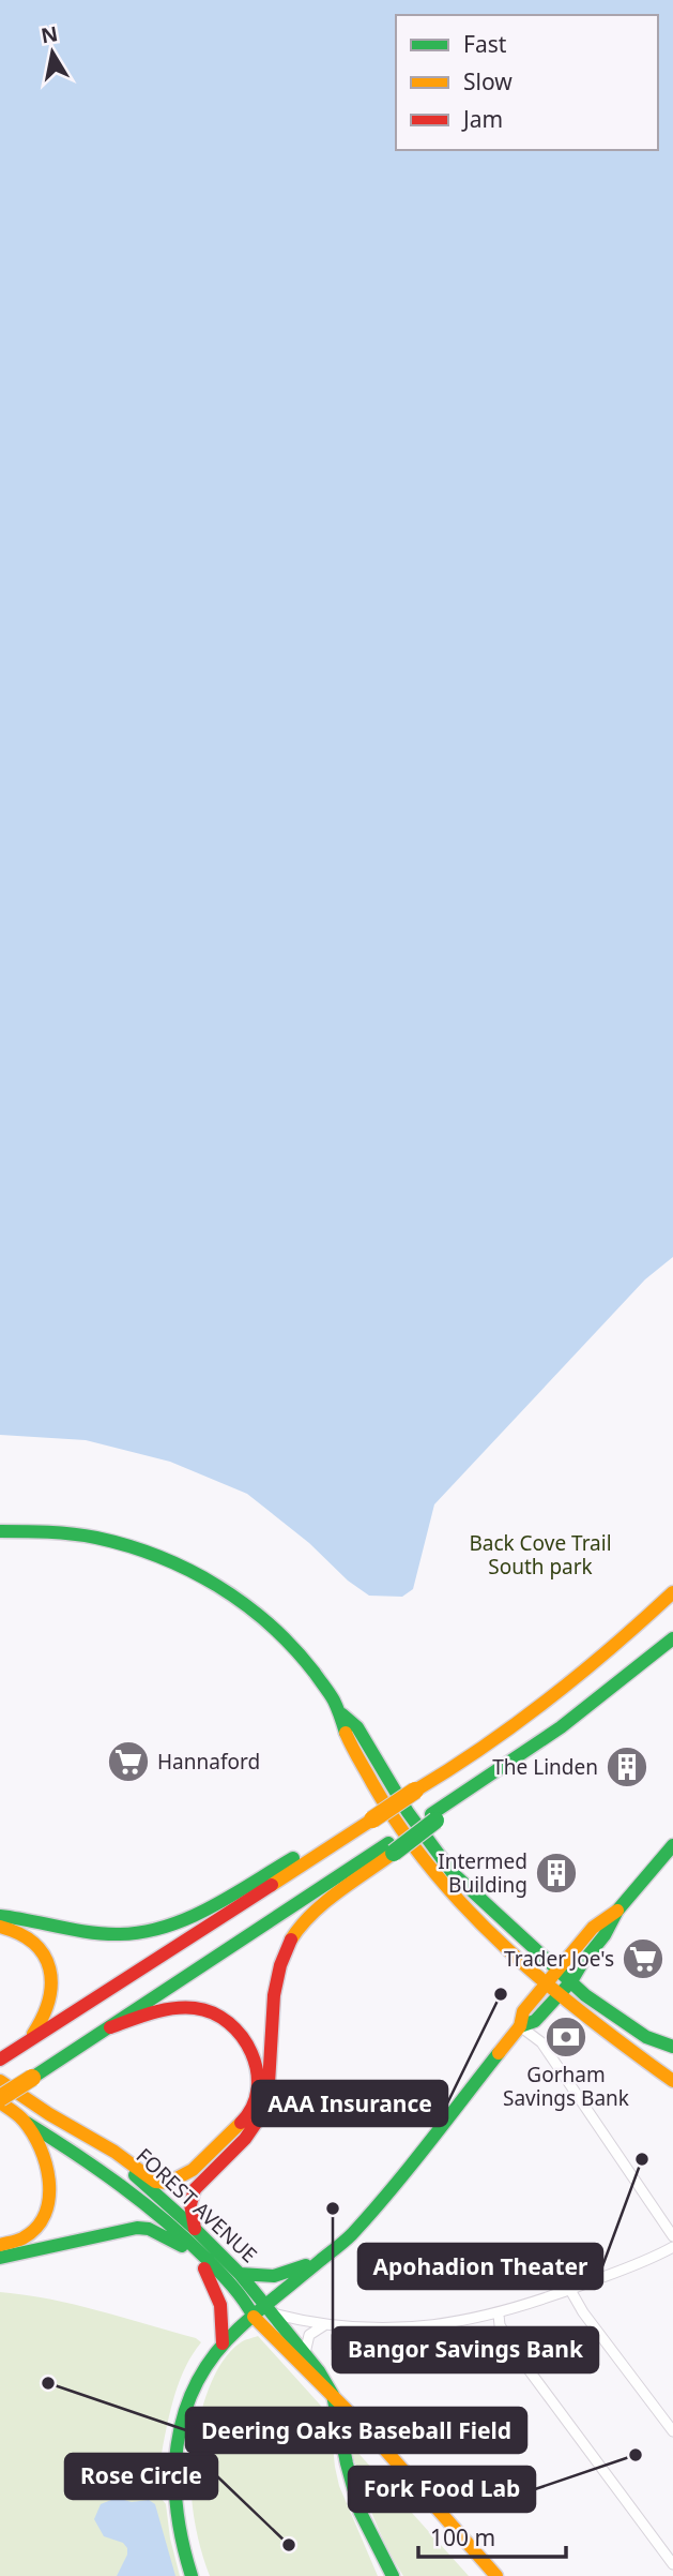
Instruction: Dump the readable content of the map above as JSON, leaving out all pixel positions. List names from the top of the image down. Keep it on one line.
{"streets":{"main road":["FOREST AVENUE"]},"parks":["Back Cove Trail South park"],"places":{"supermarket":["Hannaford","Trader Joe's"],"building":["The Linden","Intermed Building"],"other":["AAA Insurance","Apohadion Theater","Bangor Savings Bank","Deering Oaks Baseball Field","Fork Food Lab","Rose Circle"],"bank":["Gorham Savings Bank"]},"legend":["Fast","Slow","Jam"],"scale_bar":"100 m","north":"top"}
